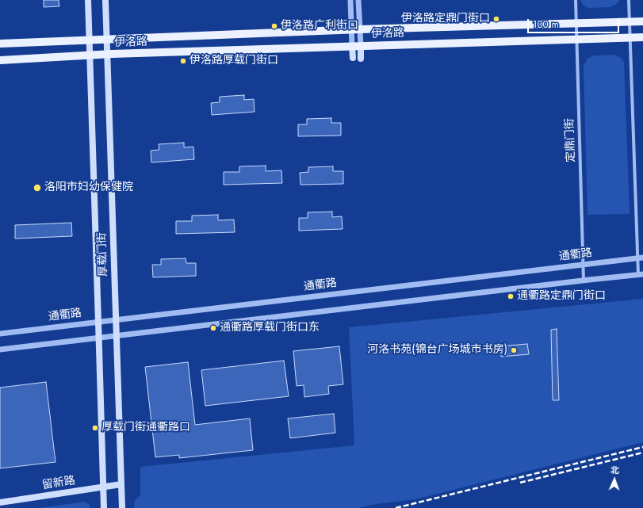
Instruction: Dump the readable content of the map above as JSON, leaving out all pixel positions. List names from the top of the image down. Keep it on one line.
{"streets":{"main road":["伊洛路","厚载门街","留新路"],"street":["定鼎门街","通衢路"]},"crossings":[["伊洛路","定鼎门街"],["伊洛路","厚载门街"],["定鼎门街","通衢路"],["厚载门街","通衢路"],["厚载门街","留新路"]],"places":["伊洛路定鼎门街口","伊洛路广利街口","伊洛路厚载门街口","洛阳市妇幼保健院","通衢路定鼎门街口","通衢路厚载门街口东","河洛书苑(锦台广场城市书房)","厚载门街通衢路口"],"scale_bar":"100 m","north":"top"}
